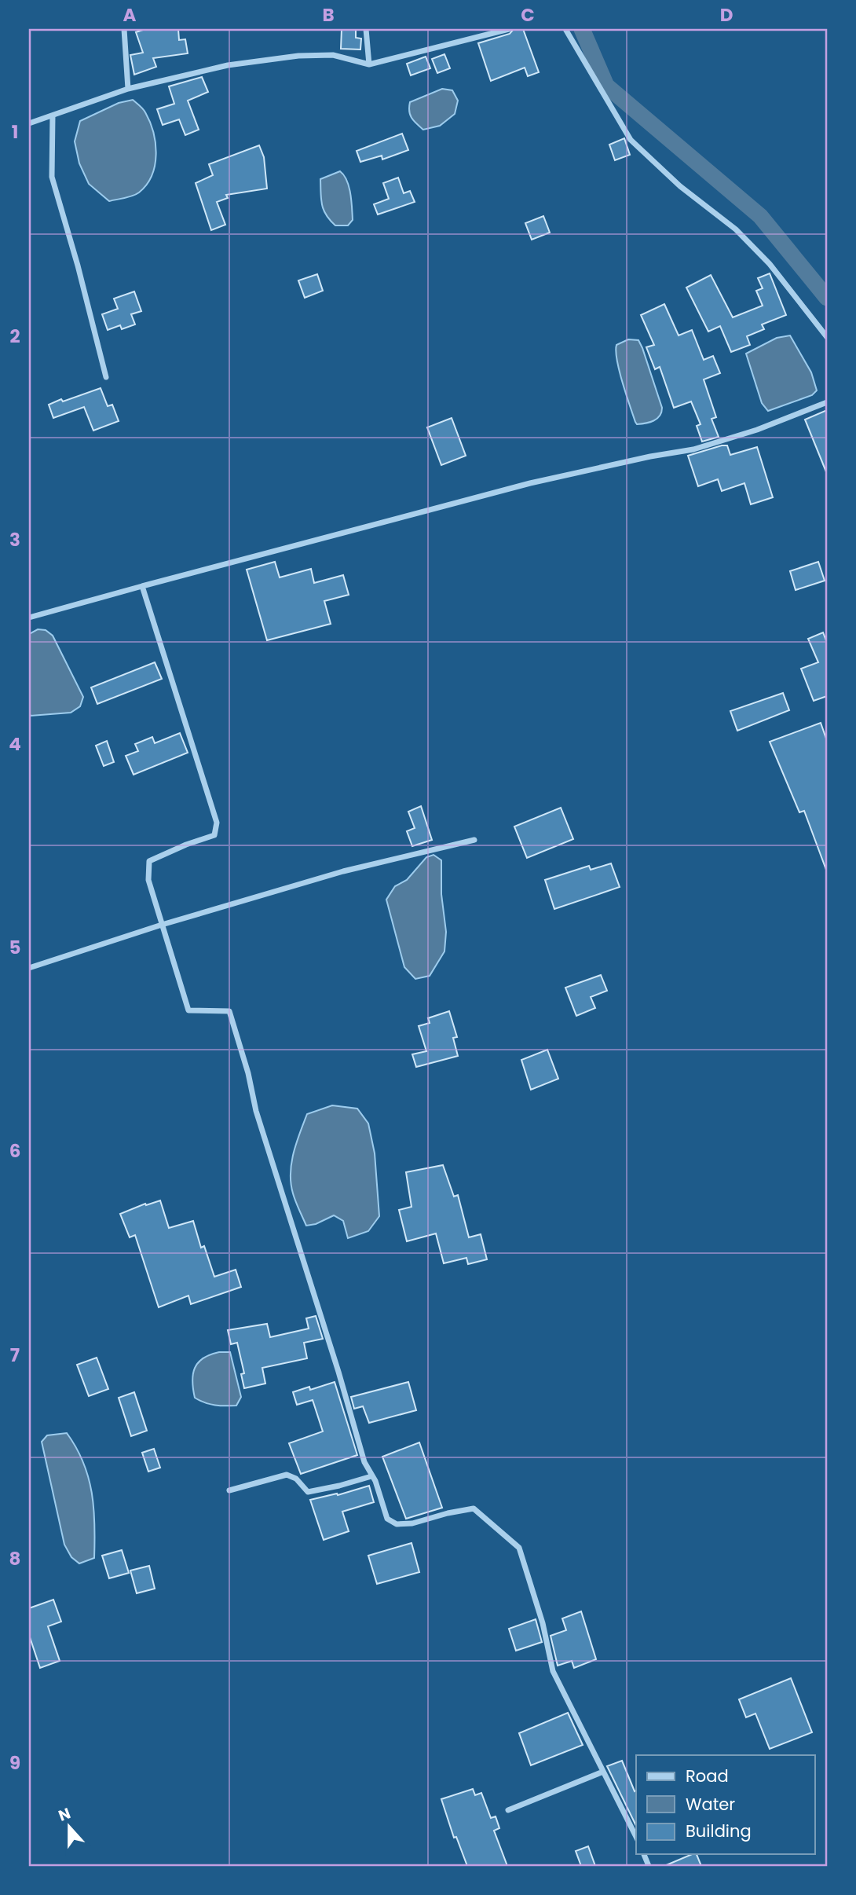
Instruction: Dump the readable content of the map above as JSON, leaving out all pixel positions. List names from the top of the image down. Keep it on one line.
{"legend":["Road","Water","Building"],"north":"top","grid":{"columns":["A","B","C","D"],"rows":["1","2","3","4","5","6","7","8","9"]}}
